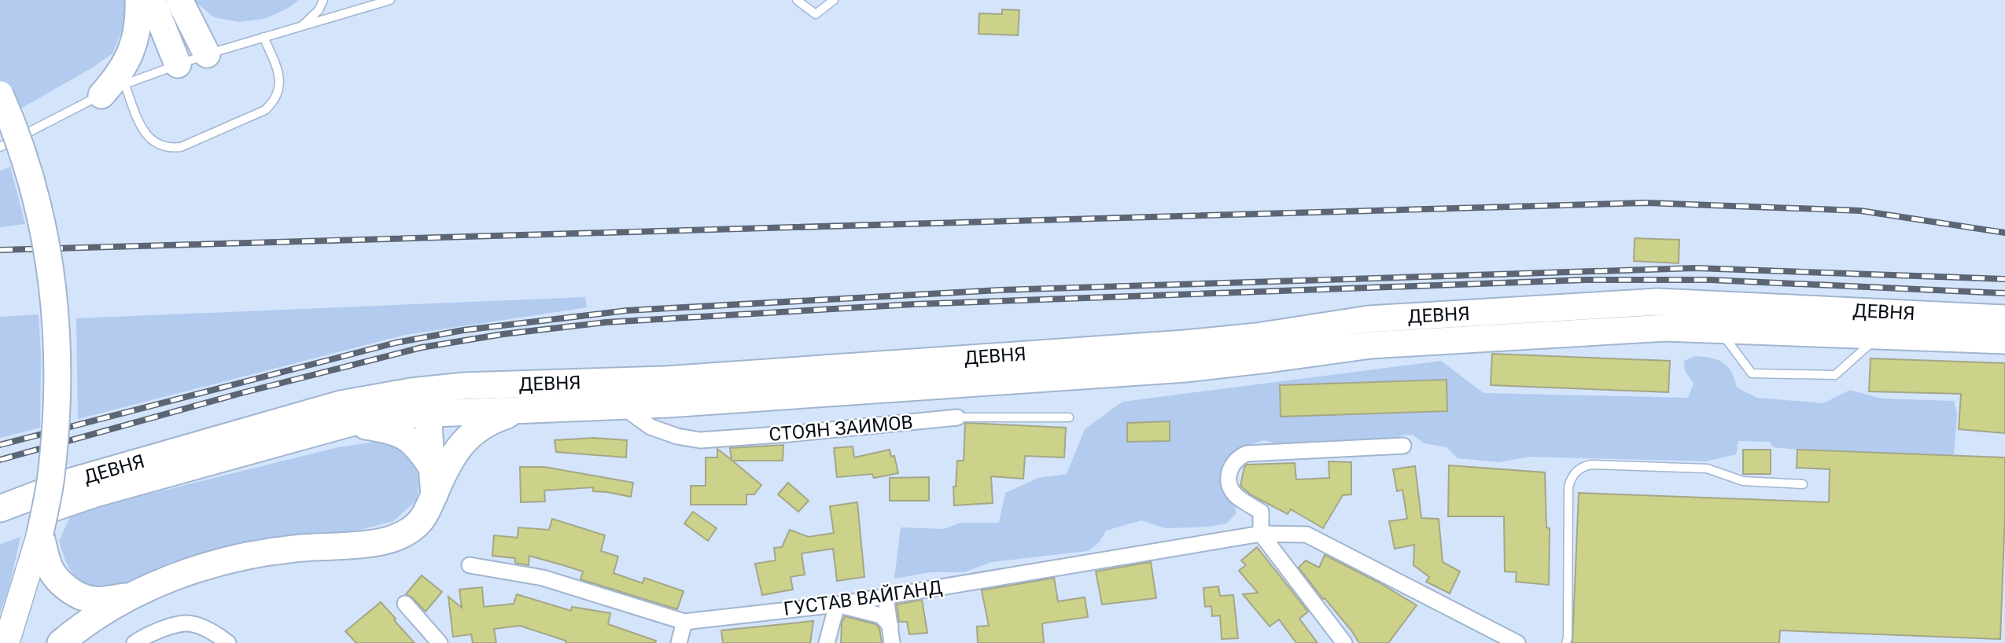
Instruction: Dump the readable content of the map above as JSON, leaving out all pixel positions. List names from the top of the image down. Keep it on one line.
{"streets":{"highway":["ДЕВНЯ"],"street":["СТОЯН ЗАИМОВ","ГУСТАВ ВАЙГАНД"]},"crossings":[["ДЕВНЯ","СТОЯН ЗАИМОВ"]]}
